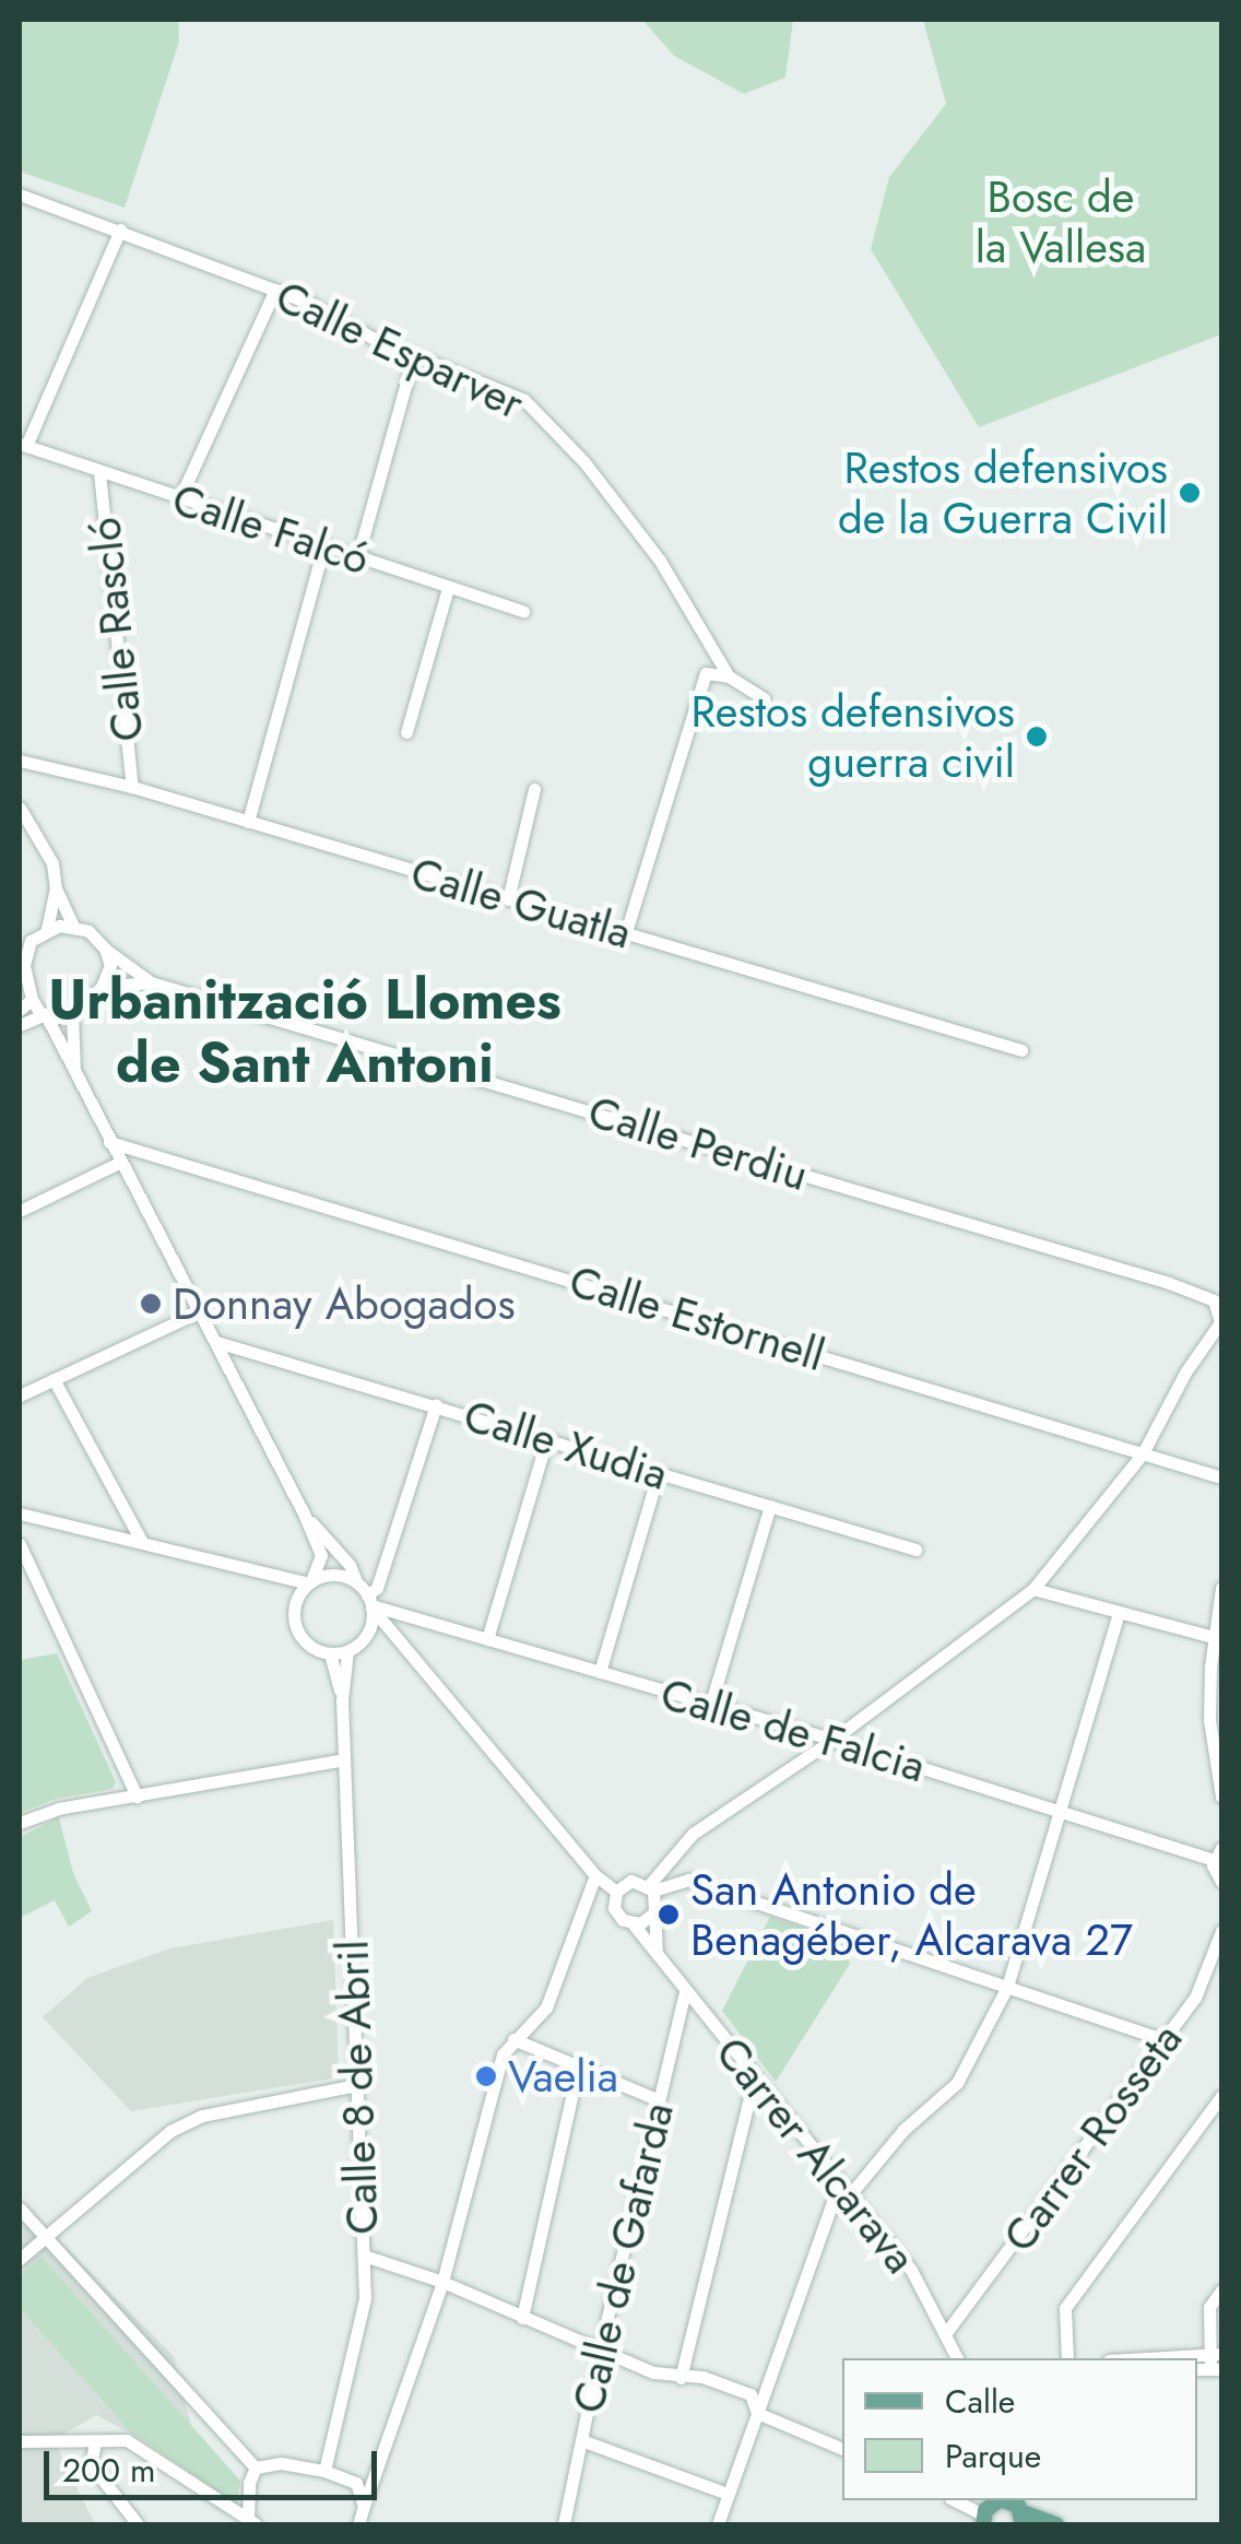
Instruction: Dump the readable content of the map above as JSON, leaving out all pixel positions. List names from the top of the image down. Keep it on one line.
{"streets":{"street":["Calle Esparver","Calle Falcó","Calle Rascló","Calle Guatla","Calle Perdiu","Calle Estornell","Calle Xudia","Calle de Falcia","Calle 8 de Abril","Carrer Rosseta","Carrer Alcarava","Calle de Gafarda"]},"crossings":[["Calle Falcó","Calle Rascló"],["Calle Rascló","Calle Guatla"],["Calle Perdiu","Calle Estornell"],["Calle de Falcia","Calle 8 de Abril"],["Carrer Rosseta","Carrer Alcarava"],["Carrer Alcarava","Calle de Gafarda"]],"districts":["Urbanització Llomes de Sant Antoni"],"parks":["Bosc de la Vallesa"],"places":["Restos defensivos de la Guerra Civil","Restos defensivos guerra civil","Donnay Abogados","San Antonio de Benagéber, Alcarava 27","Vaelia"],"legend":["Calle","Parque"],"scale_bar":"200 m"}
